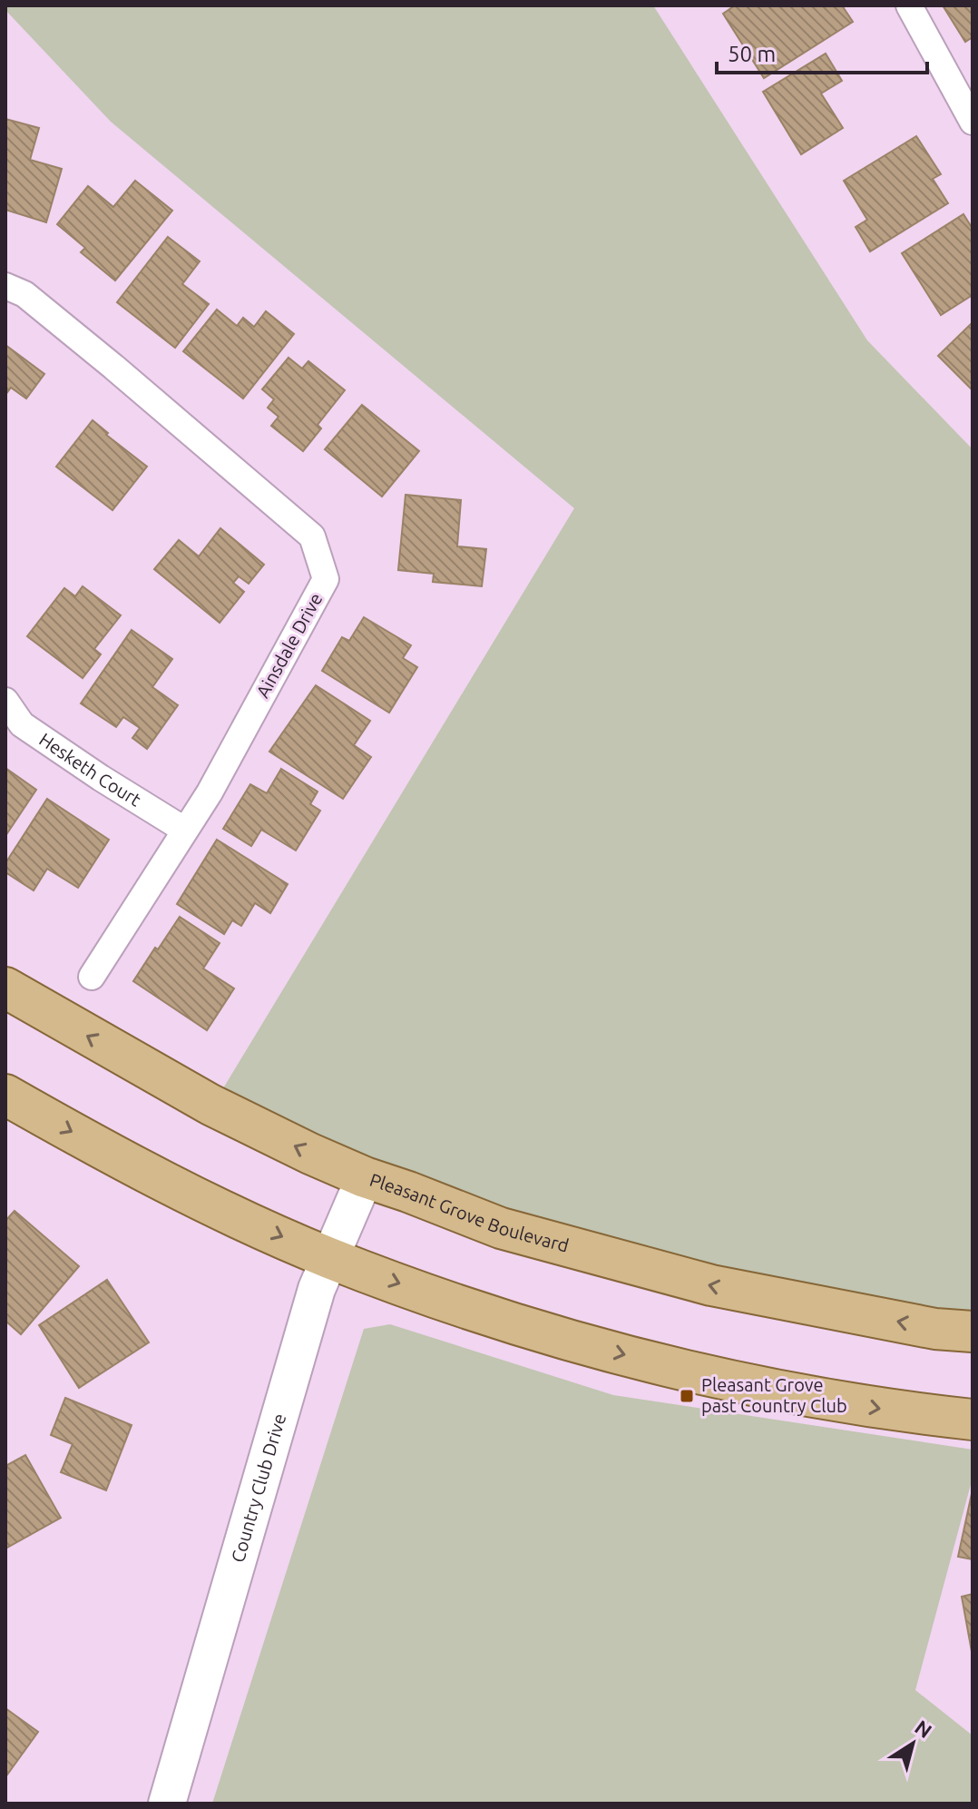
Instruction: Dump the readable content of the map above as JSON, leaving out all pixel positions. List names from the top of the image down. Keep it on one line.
{"streets":{"main road":["Pleasant Grove Boulevard"],"street":["Ainsdale Drive","Hesketh Court","Country Club Drive"]},"crossings":[["Ainsdale Drive","Hesketh Court"],["Pleasant Grove Boulevard","Country Club Drive"]],"places":{"transit":["Pleasant Grove past Country Club"]},"scale_bar":"50 m","north":"top right"}
